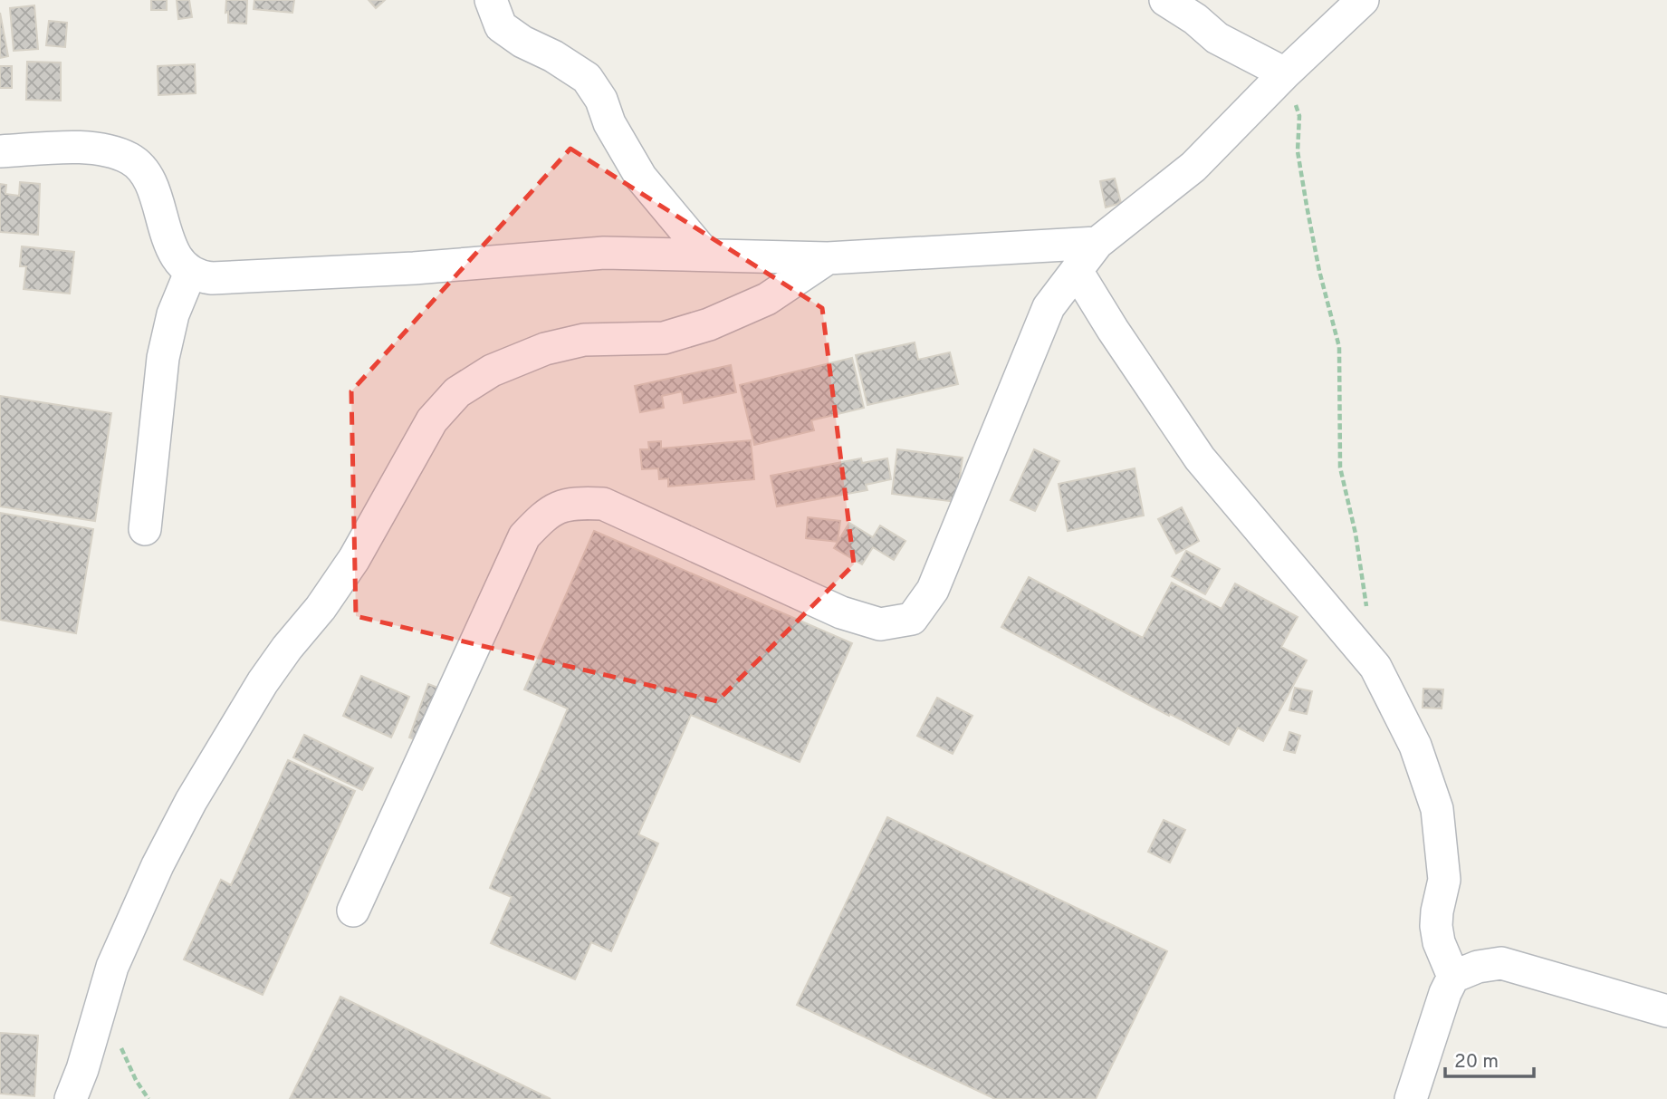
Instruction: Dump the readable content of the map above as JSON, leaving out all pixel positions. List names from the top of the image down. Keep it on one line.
{"scale_bar":"20 m"}
